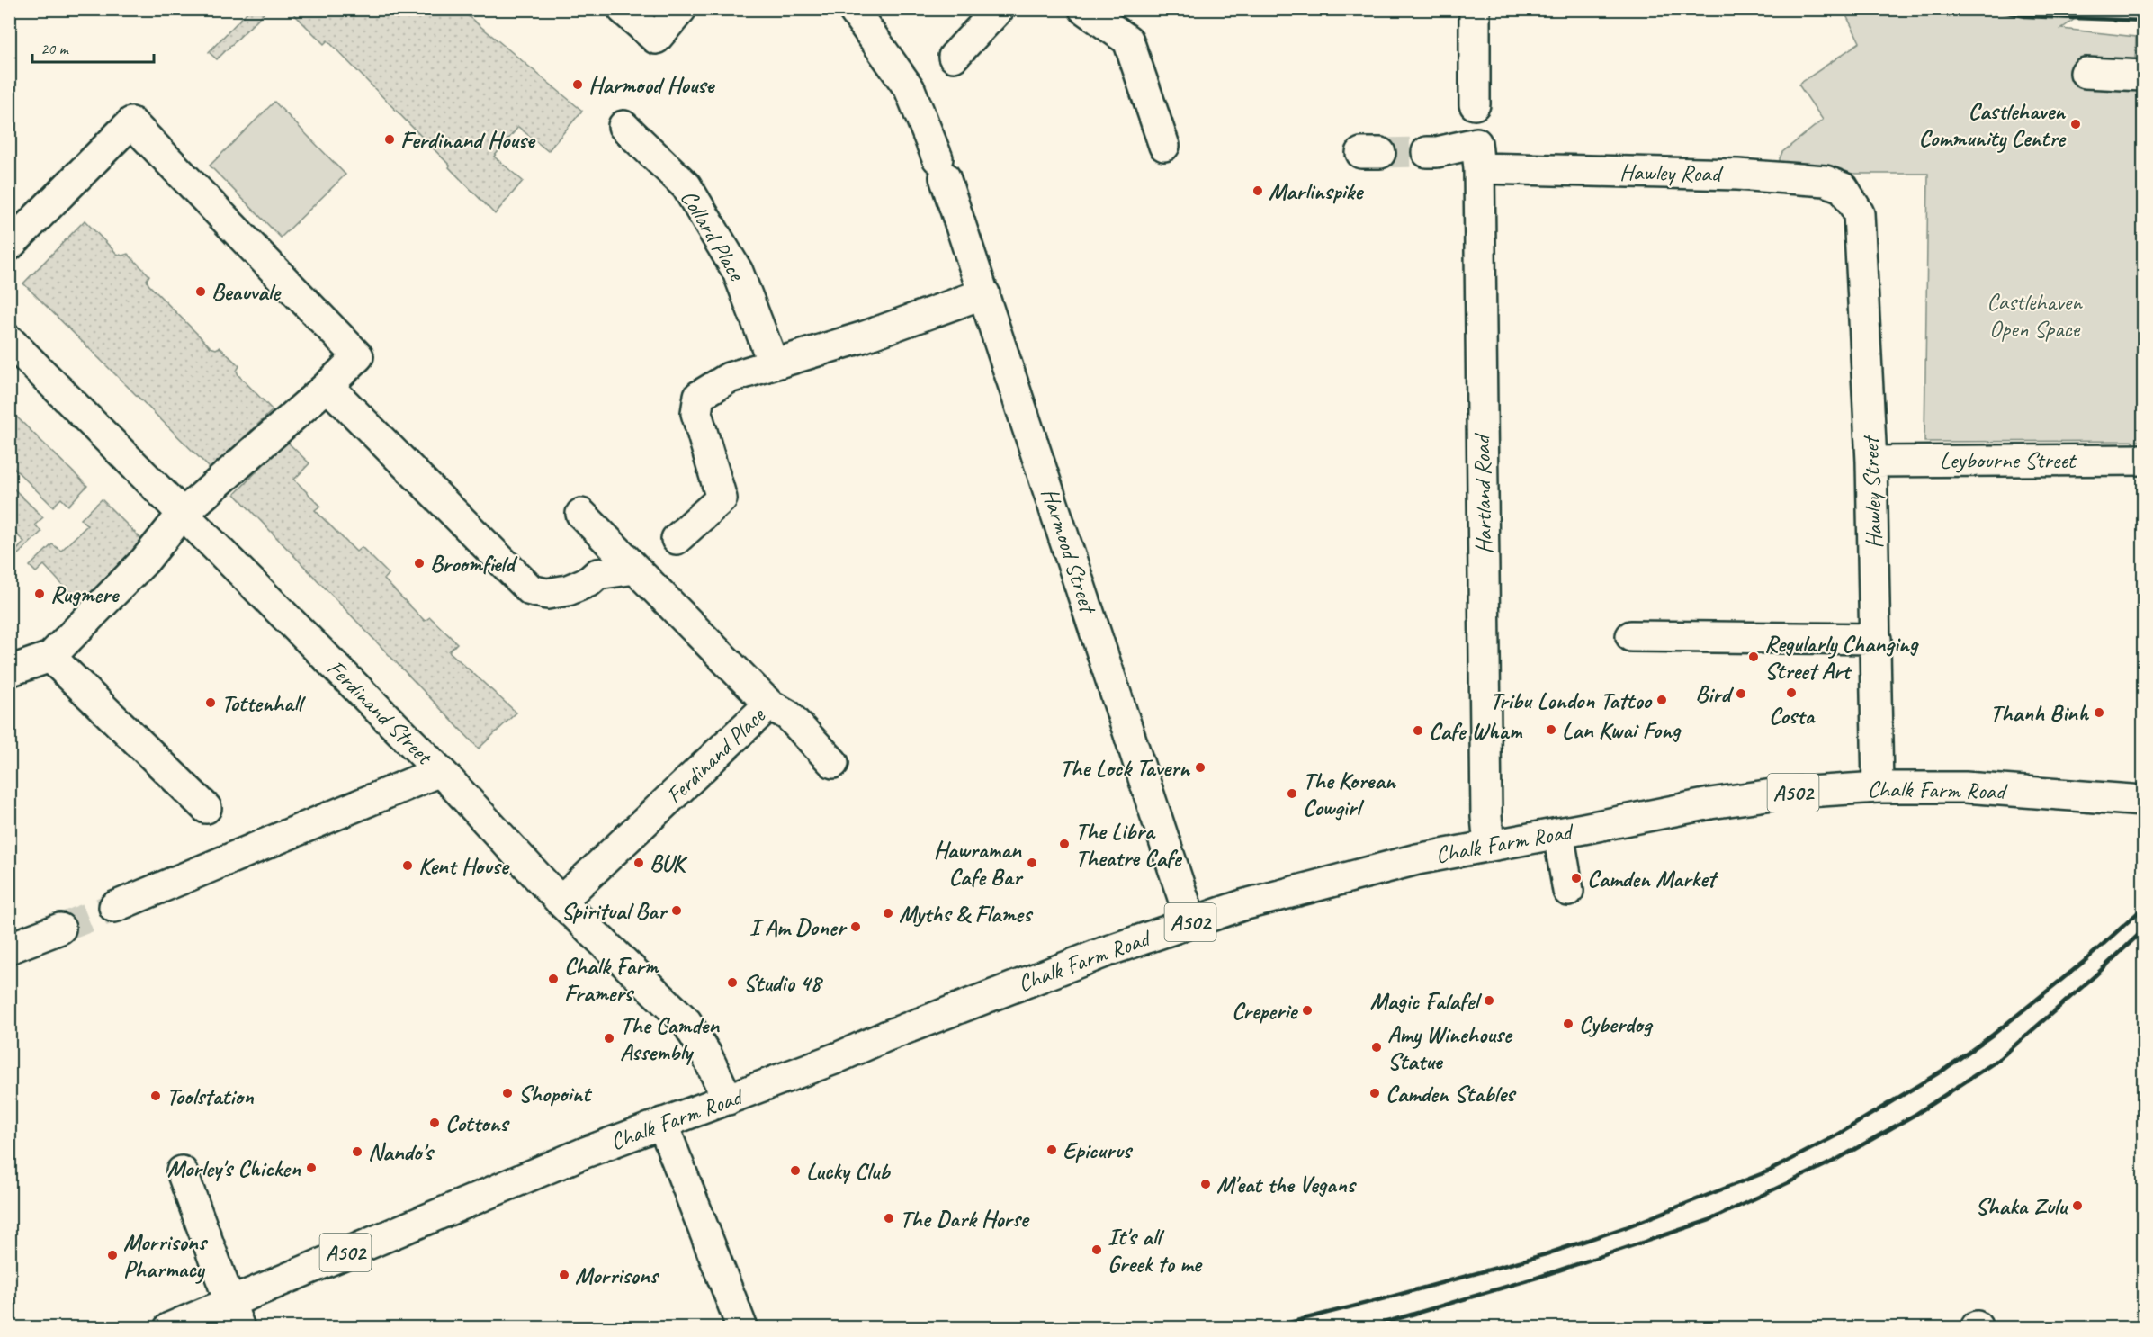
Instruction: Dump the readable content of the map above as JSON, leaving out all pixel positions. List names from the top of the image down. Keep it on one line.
{"streets":{"street":["Hawley Road","Collard Place","Leybourne Street","Hawley Street","Hartland Road","Harmood Street","Ferdinand Street","Ferdinand Place","Chalk Farm Road","A502"]},"crossings":[["Hawley Road","Hawley Street"],["Hawley Road","Hartland Road"],["Leybourne Street","Hawley Street"],["Hawley Street","Chalk Farm Road"],["Hartland Road","Chalk Farm Road"],["Harmood Street","Chalk Farm Road"],["Ferdinand Street","Ferdinand Place"],["Ferdinand Street","Chalk Farm Road"]],"parks":["Castlehaven Open Space"],"places":["Harmood House","Castlehaven Community Centre","Ferdinand House","Marlinspike","Beauvale","Broomfield","Rugmere","Regularly Changing Street Art","Costa","Bird","Tribu London Tattoo","Tottenhall","Thanh Binh","Lan Kwai Fong","Cafe Wham","The Lock Tavern","The Korean Cowgirl","The Libra Theatre Cafe","BUK","Hawraman Cafe Bar","Kent House","Camden Market","Spiritual Bar","Myths & Flames","I Am Doner","Chalk Farm Framers","Studio 48","Magic Falafel","Creperie","Cyberdog","The Camden Assembly","Amy Winehouse Statue","Shopoint","Camden Stables","Toolstation","Cottons","Epicurus","Nando's","Morley's Chicken","Lucky Club","M'eat the Vegans","Shaka Zulu","The Dark Horse","It's all Greek to me","Morrisons Pharmacy","Morrisons"],"scale_bar":"20 m"}
